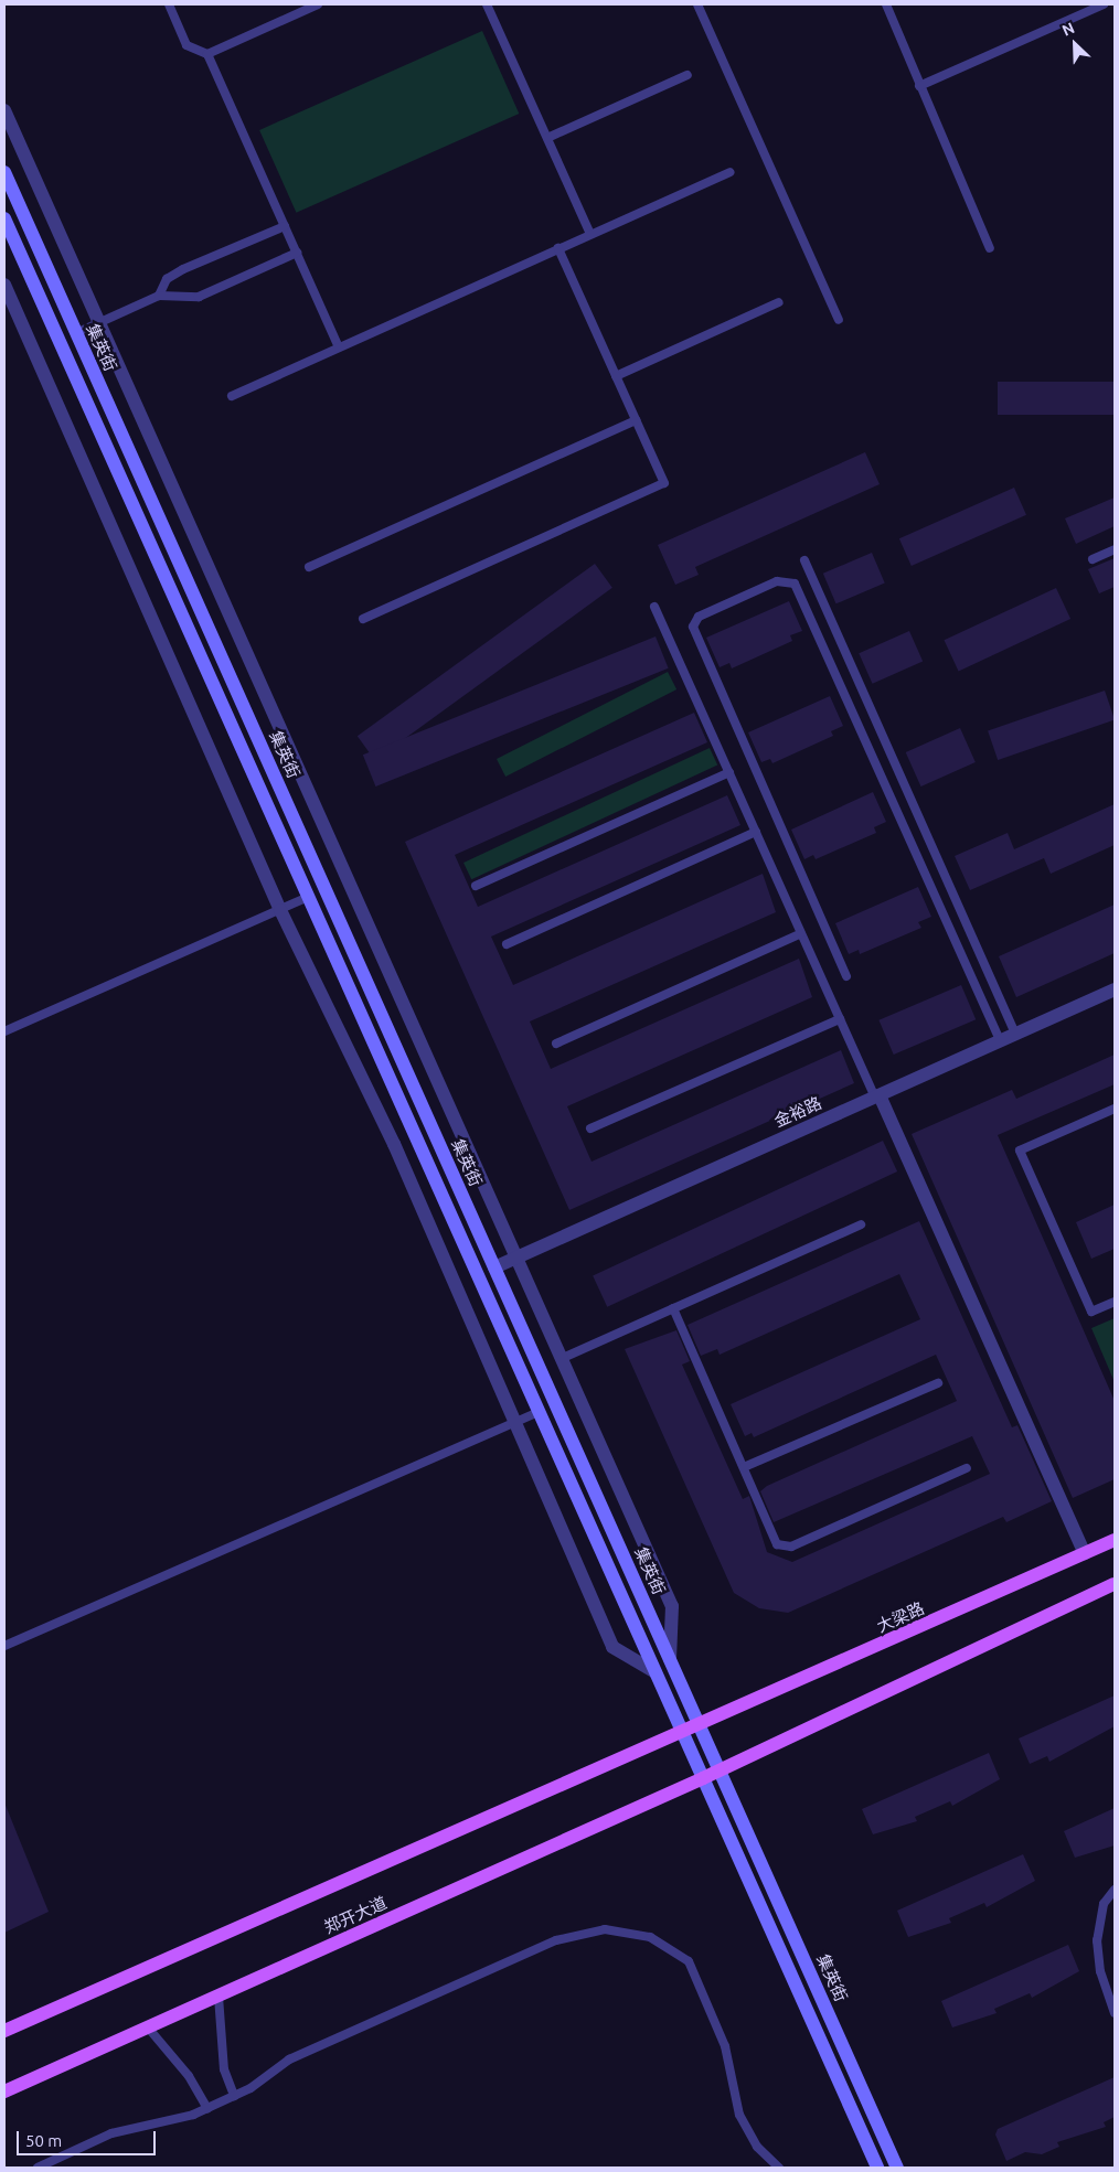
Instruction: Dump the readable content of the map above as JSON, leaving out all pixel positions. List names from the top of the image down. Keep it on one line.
{"streets":{"main road":["集英街","大梁路","郑开大道"],"street":["金裕路"]},"crossings":[["集英街","金裕路"],["集英街","大梁路"],["集英街","郑开大道"],["大梁路","郑开大道"]],"scale_bar":"50 m","north":"top left"}
